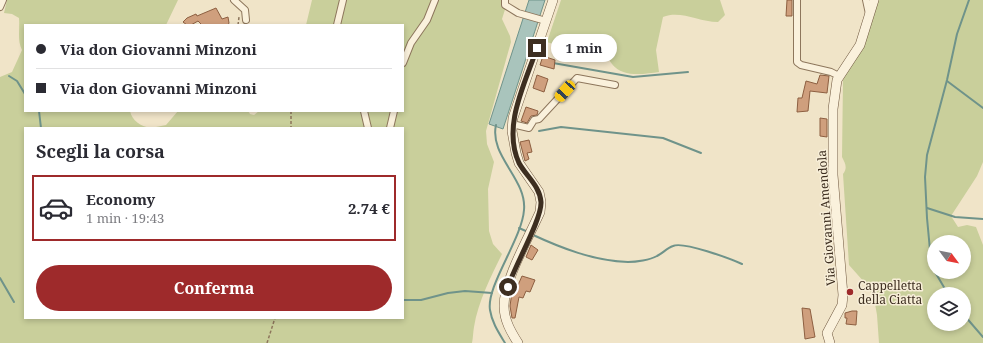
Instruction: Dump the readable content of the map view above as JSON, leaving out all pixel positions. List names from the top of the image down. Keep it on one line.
{"streets":{"main road":["Via Giovanni Amendola"]},"places":["Cappelletta della Ciatta"],"north":"bottom right","page":{"banner":["Via don Giovanni Minzoni","Via don Giovanni Minzoni"],"bubble":"1 min","heading":"Scegli la corsa","list":[{"name":"Economy","note":"1 min · 19:43","value":"2.74 €"}],"buttons":"Conferma"}}
